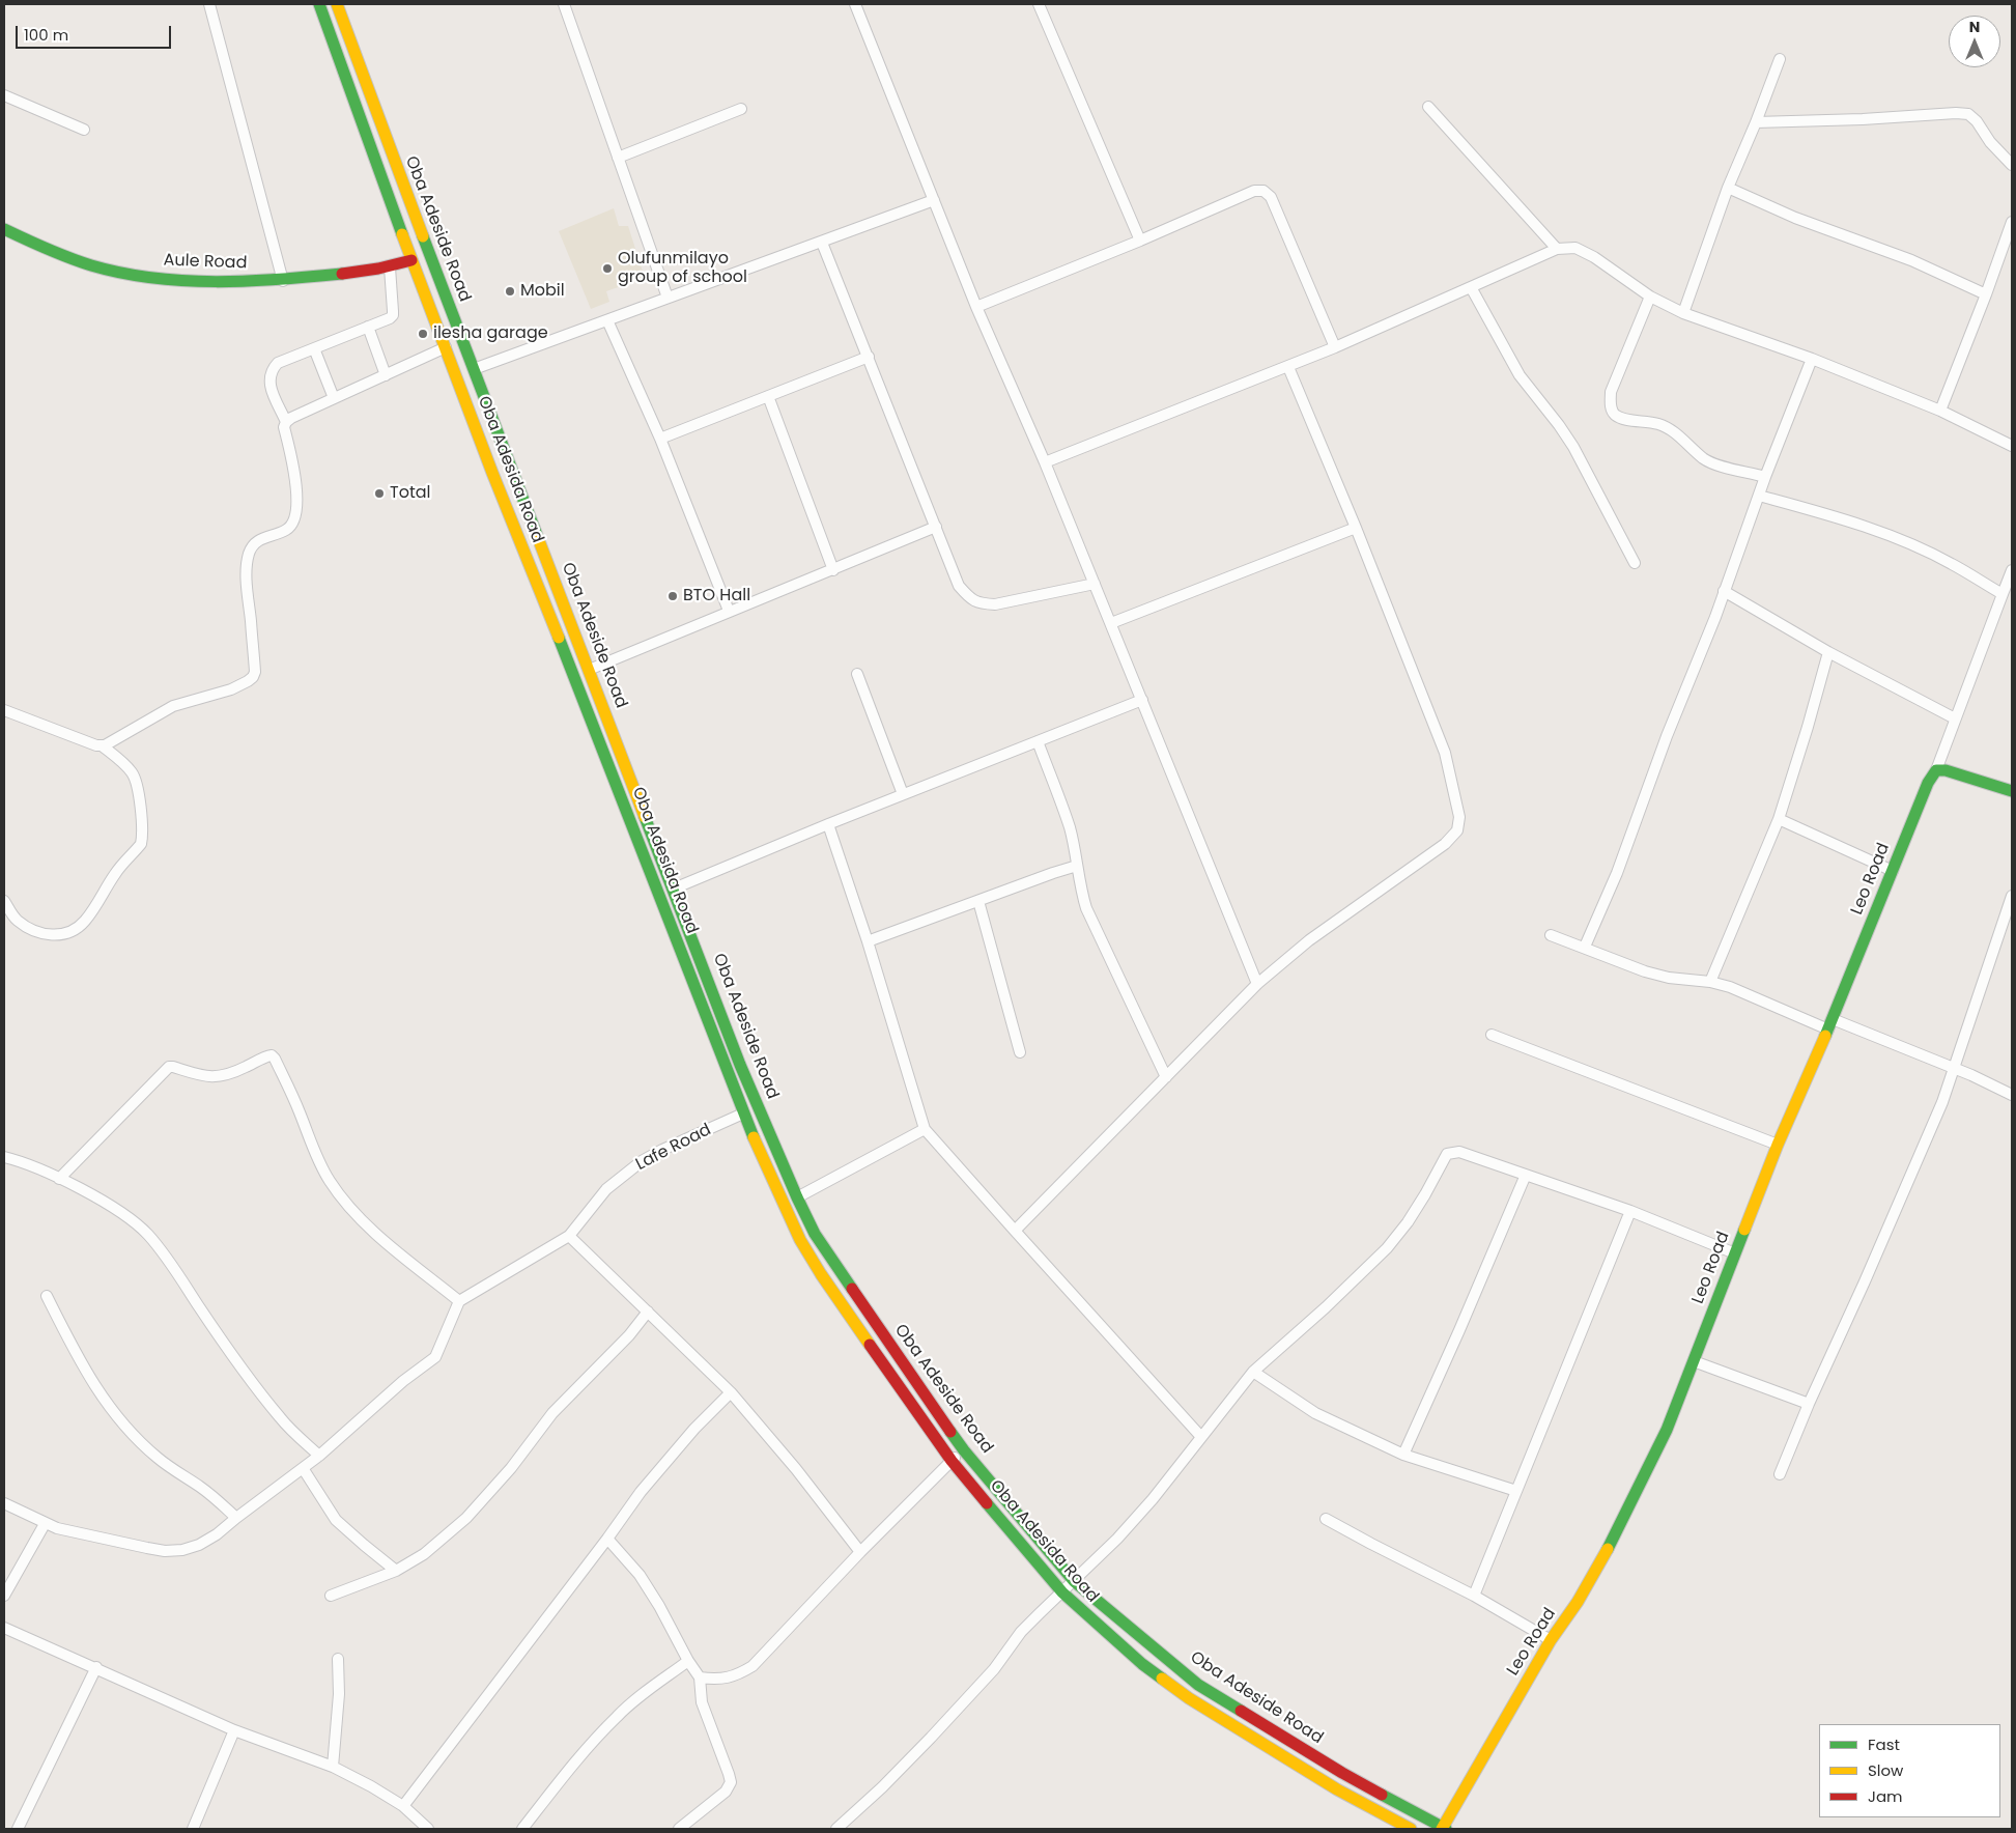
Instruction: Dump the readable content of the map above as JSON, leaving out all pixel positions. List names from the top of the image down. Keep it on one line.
{"streets":{"main road":["Oba Adeside Road","Aule Road","Oba Adesida Road","Leo Road"],"street":["Lafe Road"]},"crossings":[["Oba Adeside Road","Leo Road"],["Aule Road","Oba Adesida Road"],["Oba Adesida Road","Lafe Road"]],"places":["Olufunmilayo group of school","Mobil","ilesha garage","Total","BTO Hall"],"legend":["Fast","Slow","Jam"],"scale_bar":"100 m","north":"top"}
